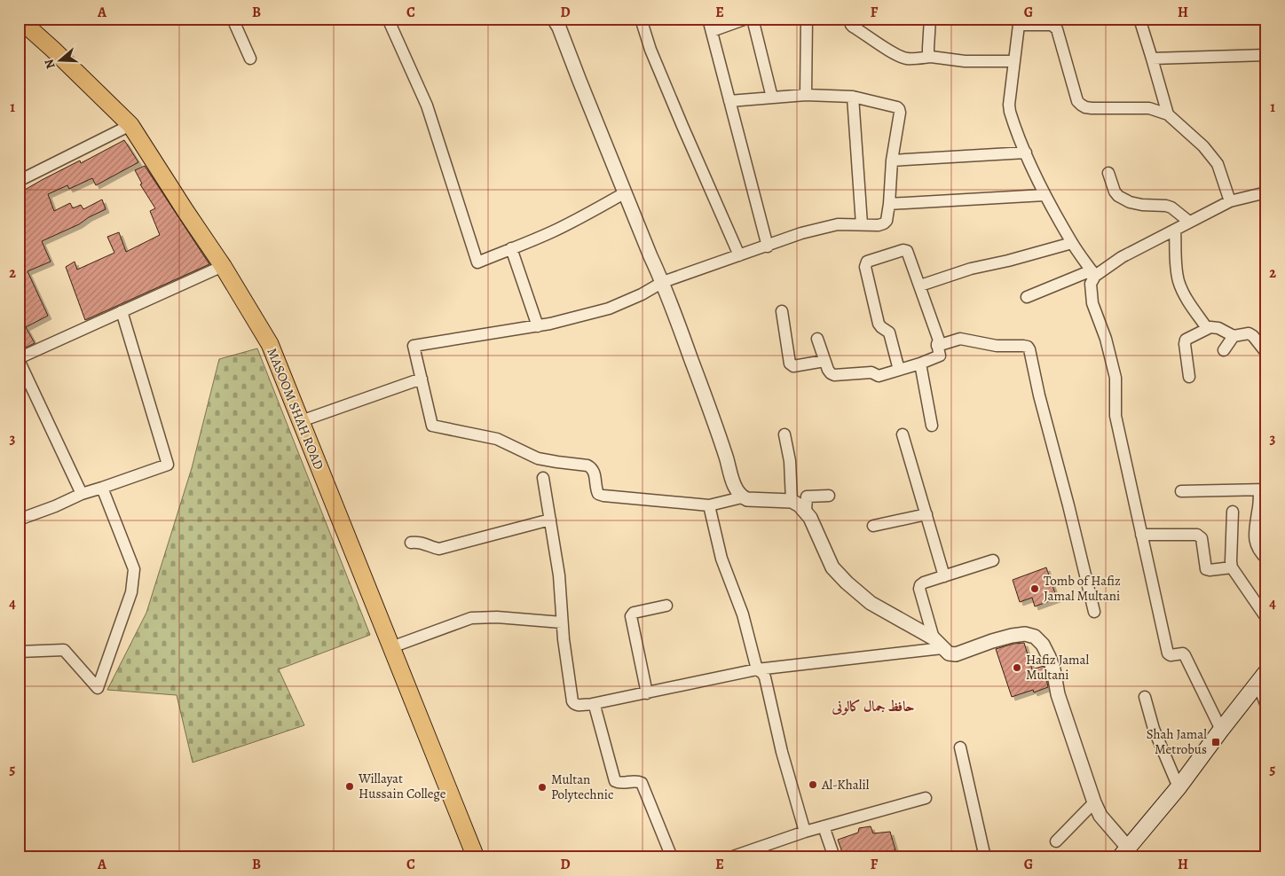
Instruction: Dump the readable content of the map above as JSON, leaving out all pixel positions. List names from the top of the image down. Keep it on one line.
{"streets":{"main road":["MASOOM SHAH ROAD"]},"districts":["حافظ جمال کالونی"],"places":{"other":["Tomb of Hafiz Jamal Multani","Hafiz Jamal Multani","Al-Khalil","Willayat Hussain College","Multan Polytechnic"],"transit":["Shah Jamal Metrobus"]},"north":"left","grid":{"columns":["A","B","C","D","E","F","G","H"],"rows":["1","2","3","4","5"]}}
